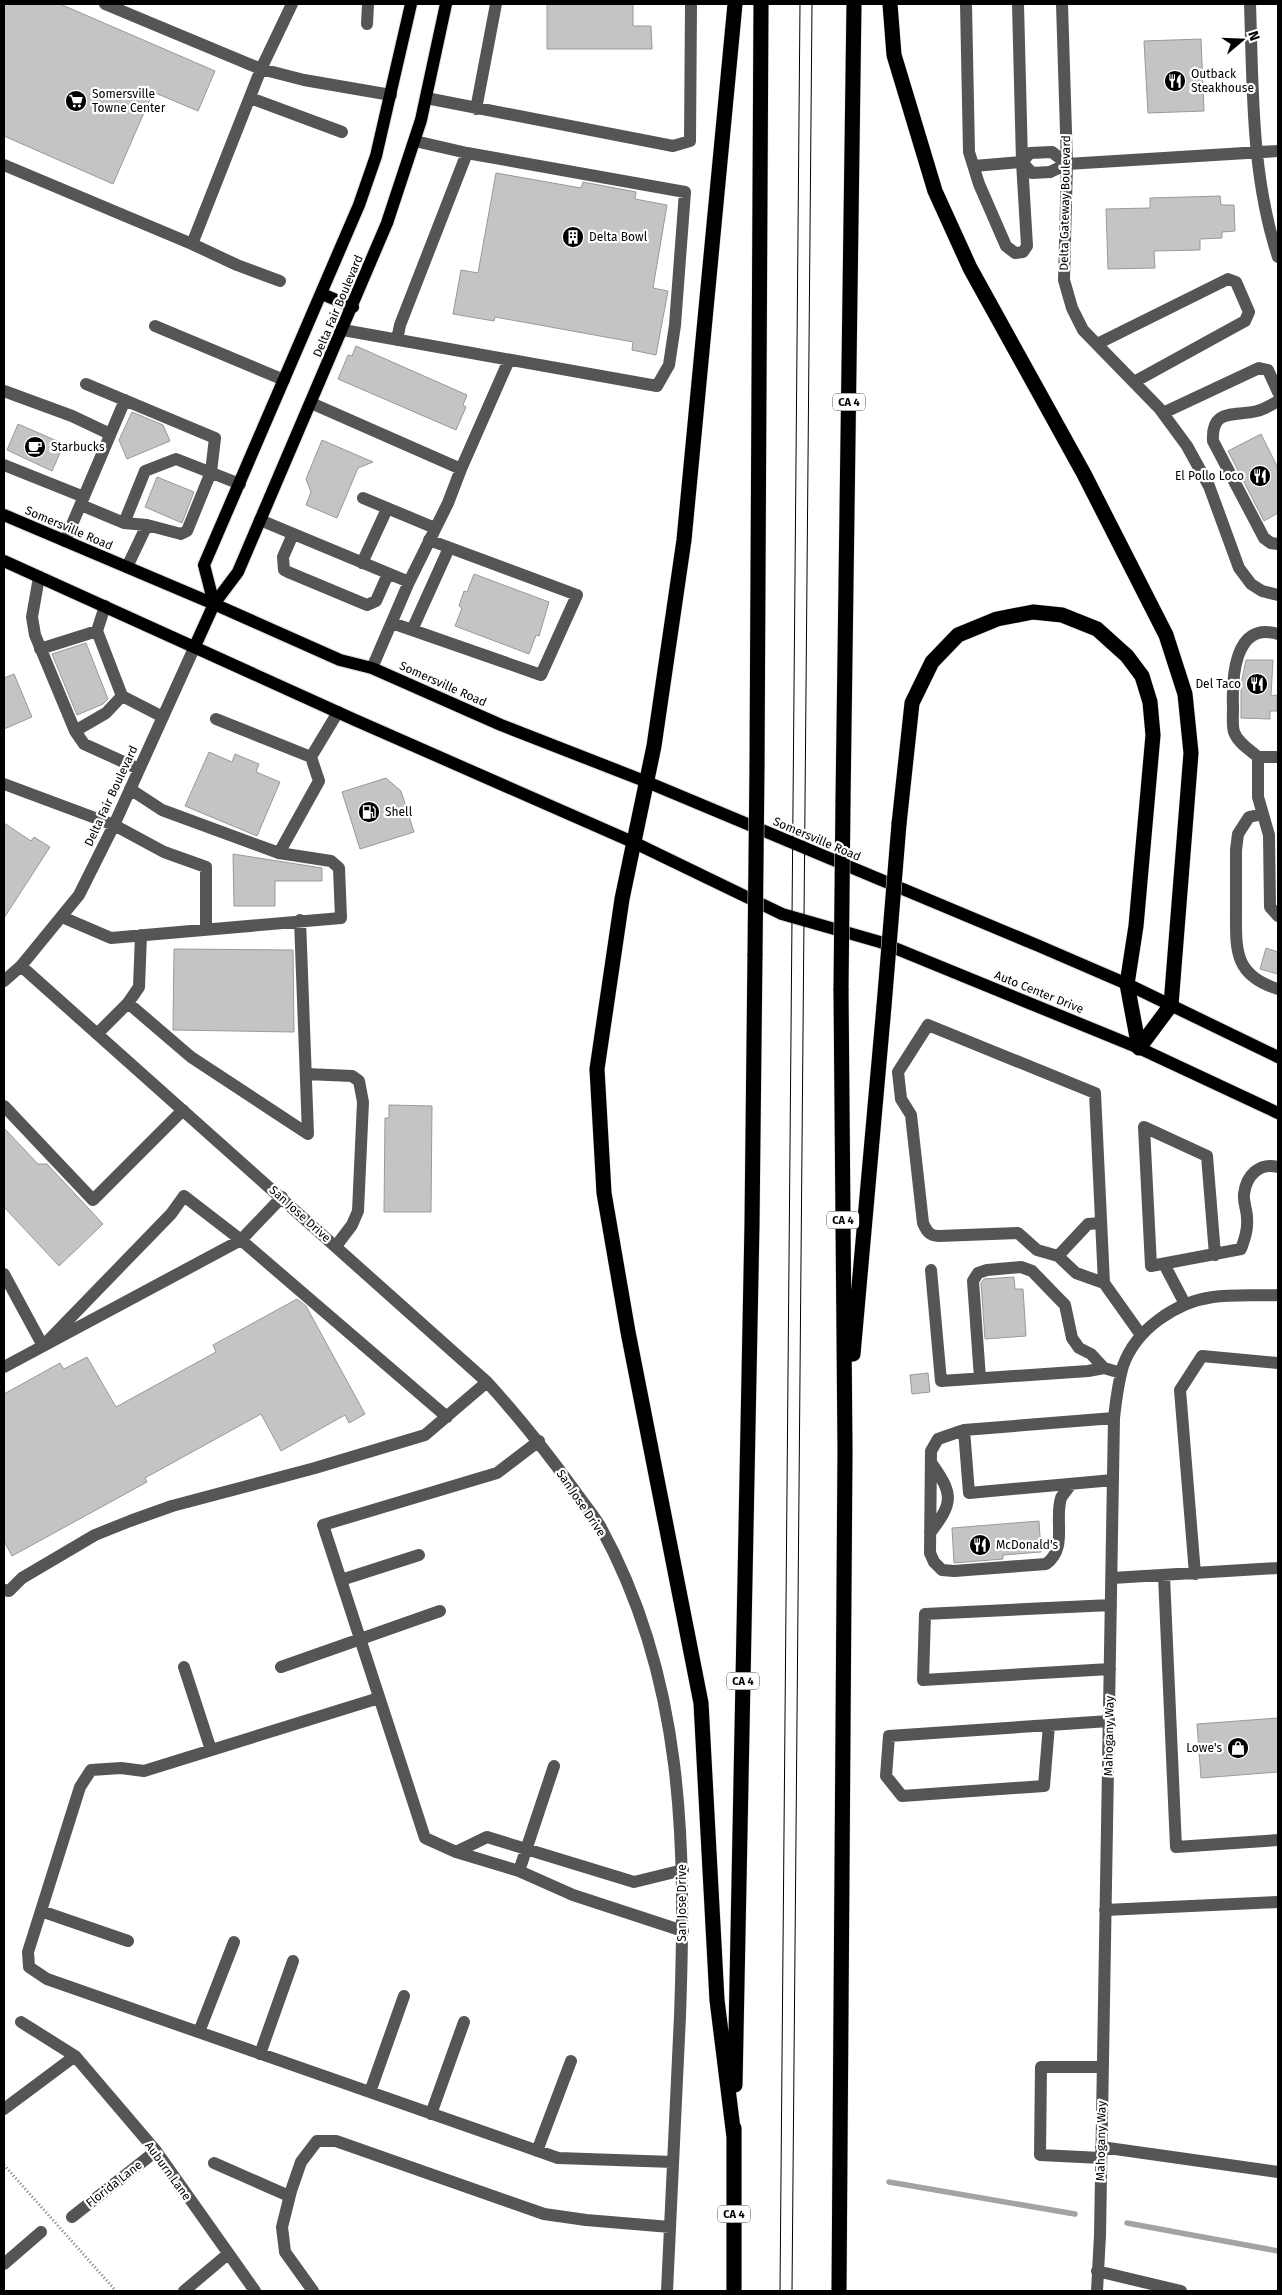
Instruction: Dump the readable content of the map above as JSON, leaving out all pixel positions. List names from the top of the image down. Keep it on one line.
{"streets":{"highway":["CA 4"],"main road":["Delta Fair Boulevard","Somersville Road","Auto Center Drive"],"street":["Delta Gateway Boulevard","San Jose Drive","Mahogany Way","Auburn Lane","Florida Lane"]},"crossings":[["Delta Fair Boulevard","Somersville Road"],["Delta Fair Boulevard","San Jose Drive"],["Auburn Lane","Florida Lane"]],"places":{"restaurant":["Outback Steakhouse","El Pollo Loco","Del Taco","McDonald's"],"supermarket":["Somersville Towne Center"],"building":["Delta Bowl"],"cafe":["Starbucks"],"fuel station":["Shell"],"shop":["Lowe's"]},"north":"right"}
